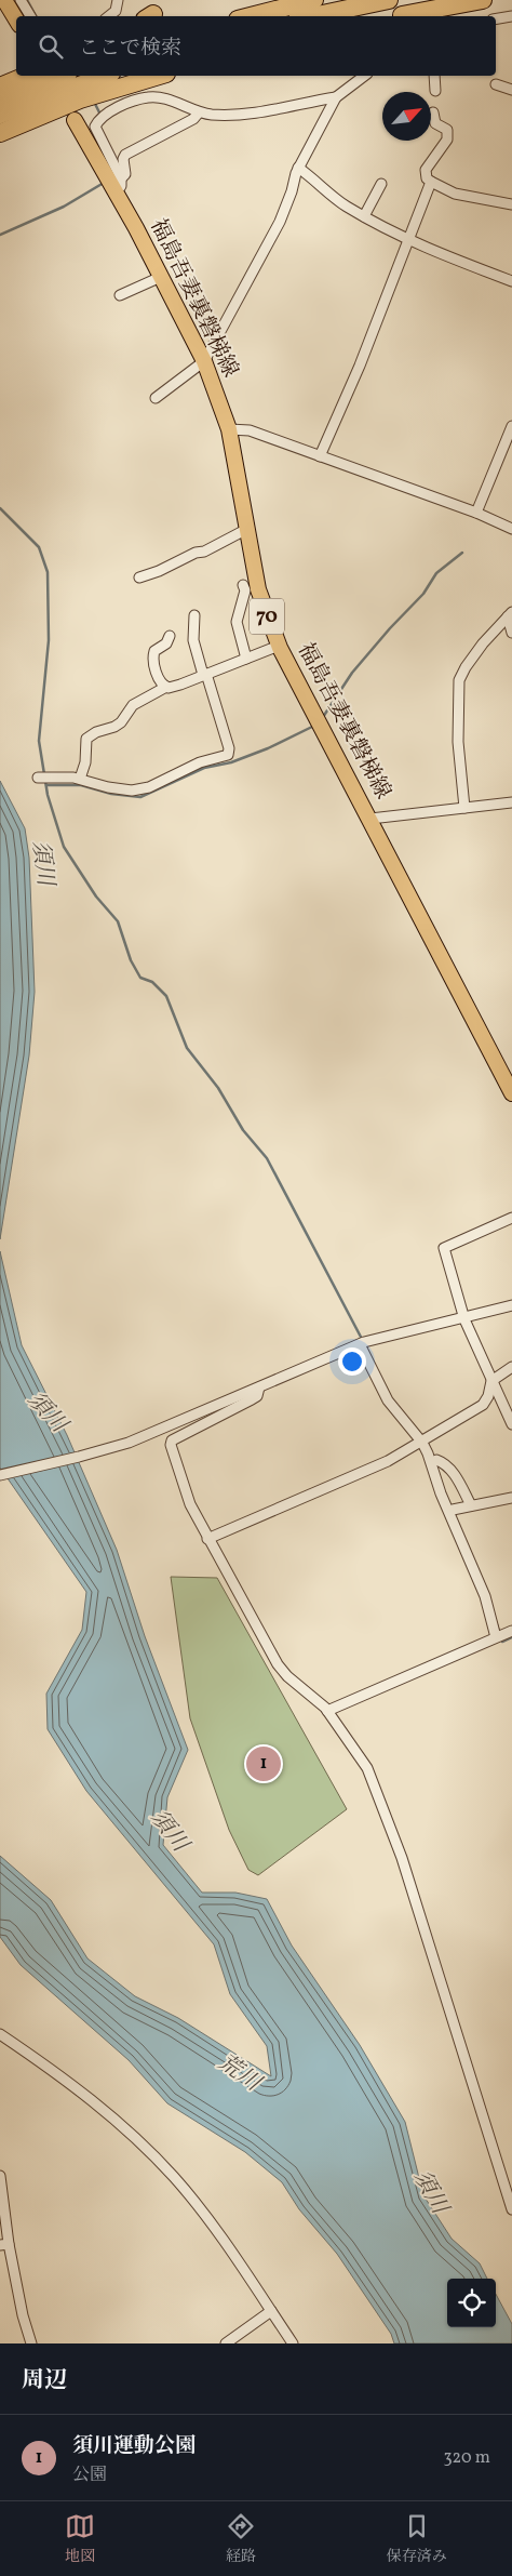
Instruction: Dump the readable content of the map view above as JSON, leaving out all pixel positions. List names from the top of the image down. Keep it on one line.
{"streets":{"main road":["福島吾妻裏磐梯線","70"]},"water":["須川","荒川"],"north":"top right","page":{"search":"ここで検索","pins":"1","heading":"周辺","list":[{"mark":"1","name":"須川運動公園","note":"公園","value":"320 m"}],"nav":["地図","経路","保存済み"]}}
